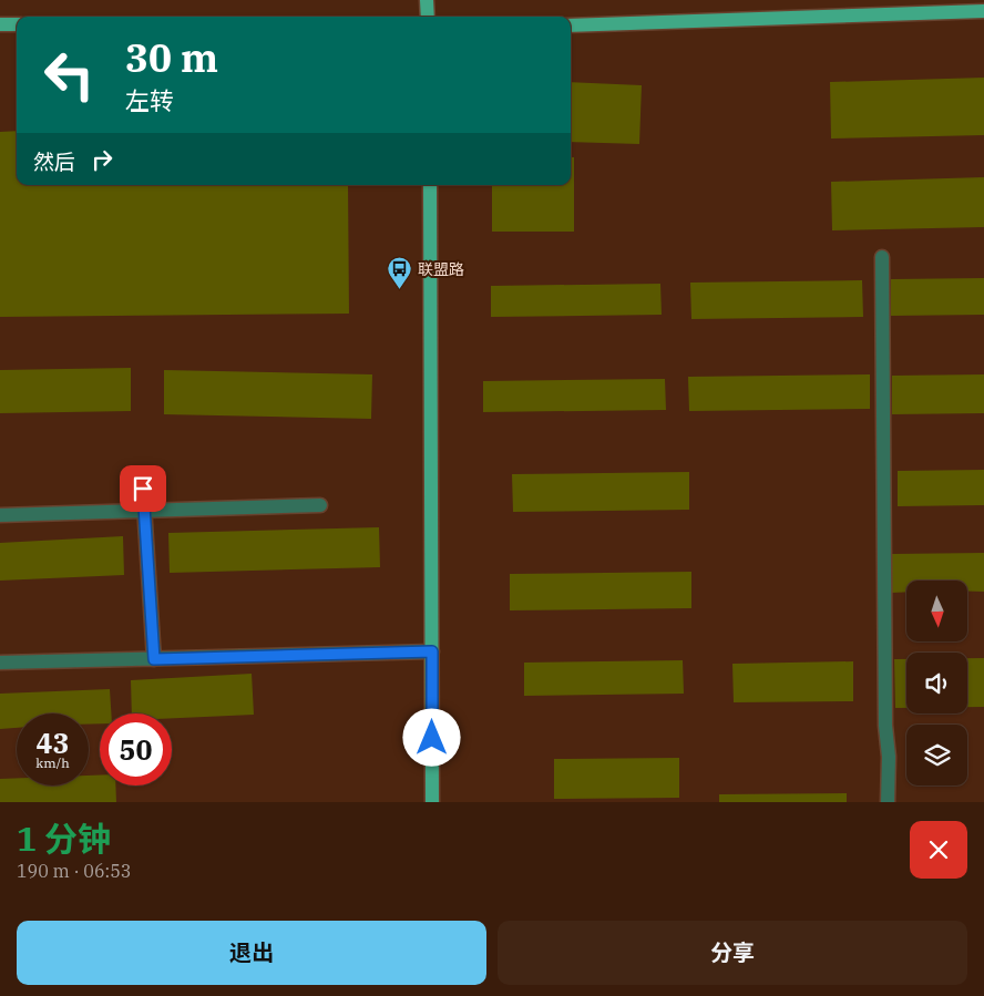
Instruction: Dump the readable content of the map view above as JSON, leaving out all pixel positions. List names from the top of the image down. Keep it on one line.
{"places":{"bus stop":["联盟路"]},"north":"bottom","page":{"turn":["30 m","左转"],"then":"然后","speed":"43 km/h","limit":"50","heading":["1 分钟","190 m · 06:53"],"buttons":["退出","分享"]}}
